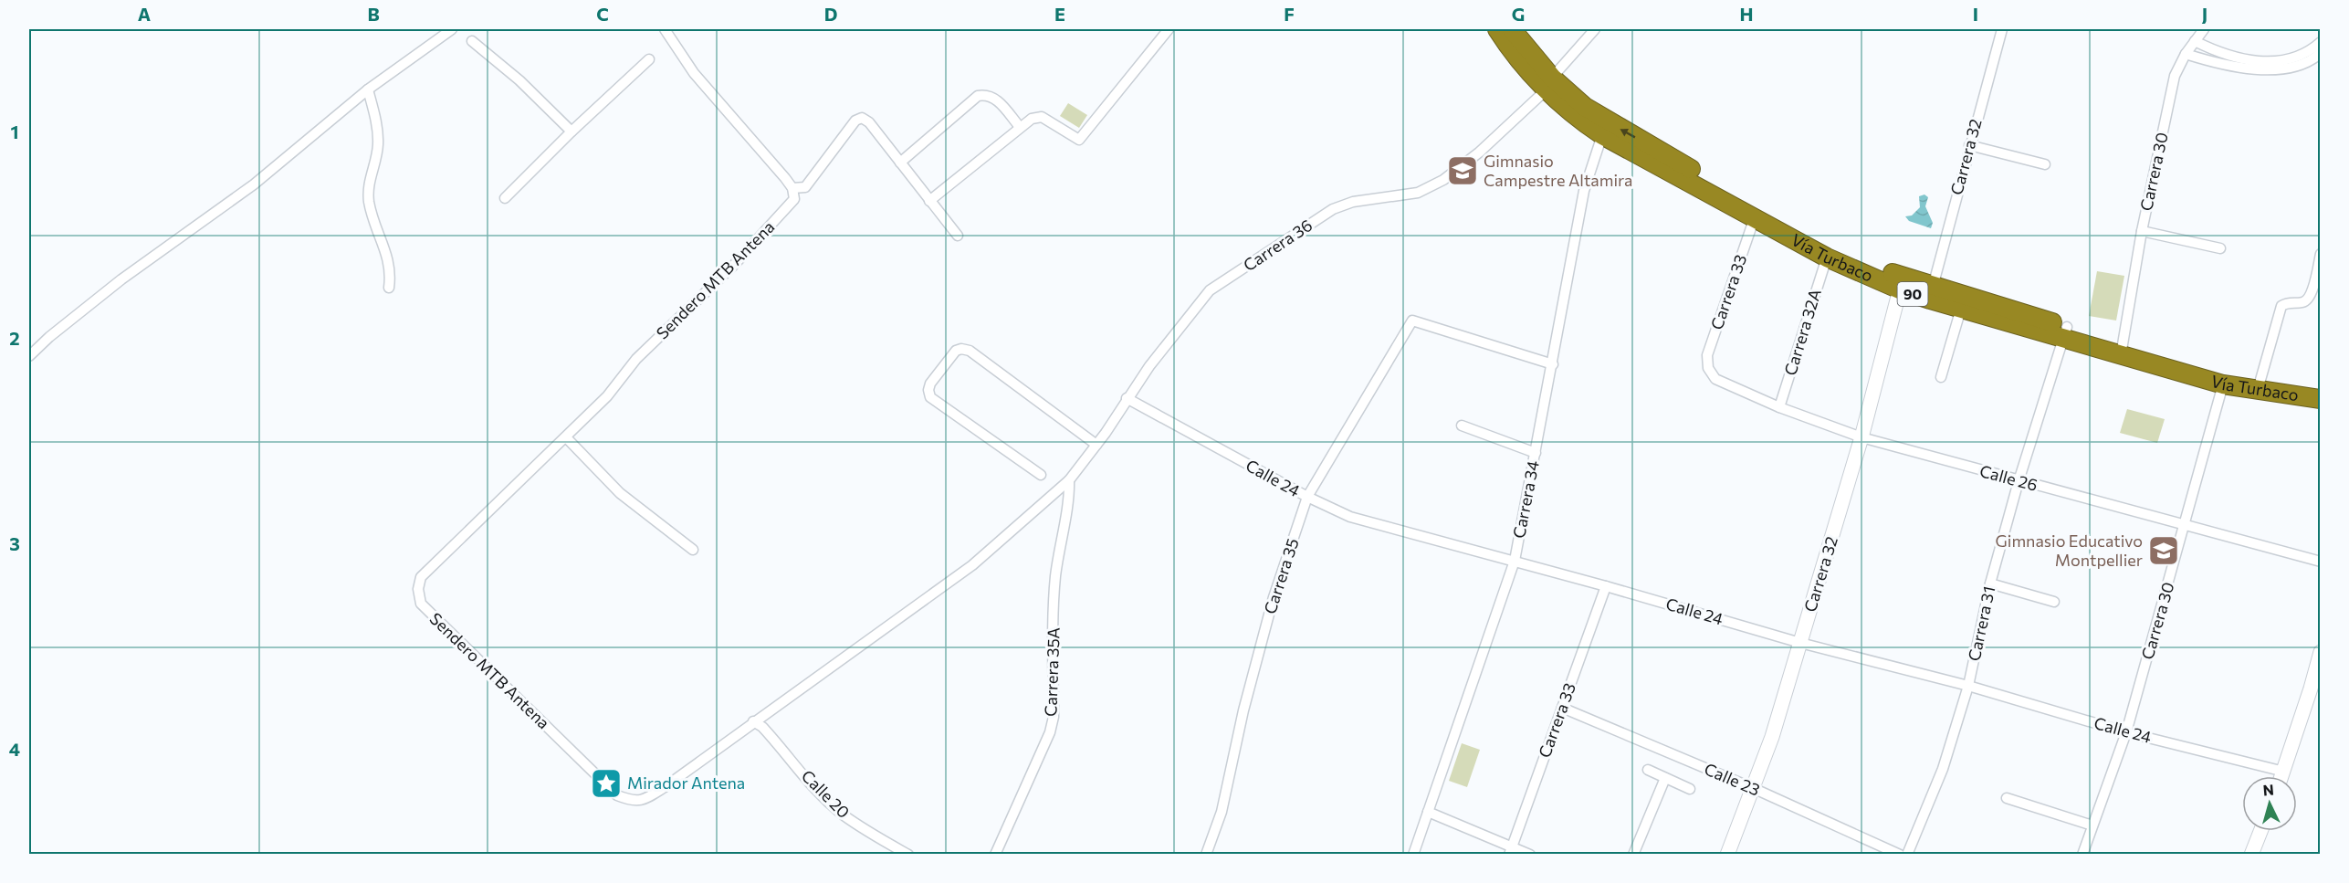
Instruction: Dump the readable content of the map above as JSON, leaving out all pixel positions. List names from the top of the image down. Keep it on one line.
{"streets":{"highway":["Vía Turbaco","90"],"street":["Carrera 32","Carrera 30","Carrera 36","Sendero MTB Antena","Carrera 33","Carrera 32A","Calle 24","Calle 26","Carrera 34","Carrera 35","Carrera 31","Carrera 35A","Calle 23","Calle 20"]},"crossings":[["Carrera 32","Vía Turbaco"],["Carrera 32","Calle 24"],["Carrera 32","Calle 26"],["Carrera 32","Calle 23"],["Carrera 30","Vía Turbaco"],["Carrera 30","Calle 24"],["Carrera 30","Calle 26"],["Carrera 36","Vía Turbaco"],["Carrera 36","Sendero MTB Antena"],["Carrera 36","Calle 24"],["Carrera 36","Carrera 35A"],["Vía Turbaco","Carrera 33"],["Vía Turbaco","Carrera 32A"],["Vía Turbaco","Carrera 34"],["Vía Turbaco","Carrera 31"],["Sendero MTB Antena","Carrera 35A"],["Sendero MTB Antena","Calle 20"],["Carrera 33","Calle 24"],["Carrera 33","Calle 26"],["Carrera 33","Calle 23"],["Carrera 32A","Calle 26"],["Calle 24","Carrera 34"],["Calle 24","Carrera 35"],["Calle 24","Carrera 31"],["Calle 26","Carrera 31"],["Carrera 34","Carrera 35"]],"places":{"school or university":["Gimnasio Campestre Altamira","Gimnasio Educativo Montpellier"],"place":["Mirador Antena"]},"north":"top","grid":{"columns":["A","B","C","D","E","F","G","H","I","J"],"rows":["1","2","3","4"]}}
